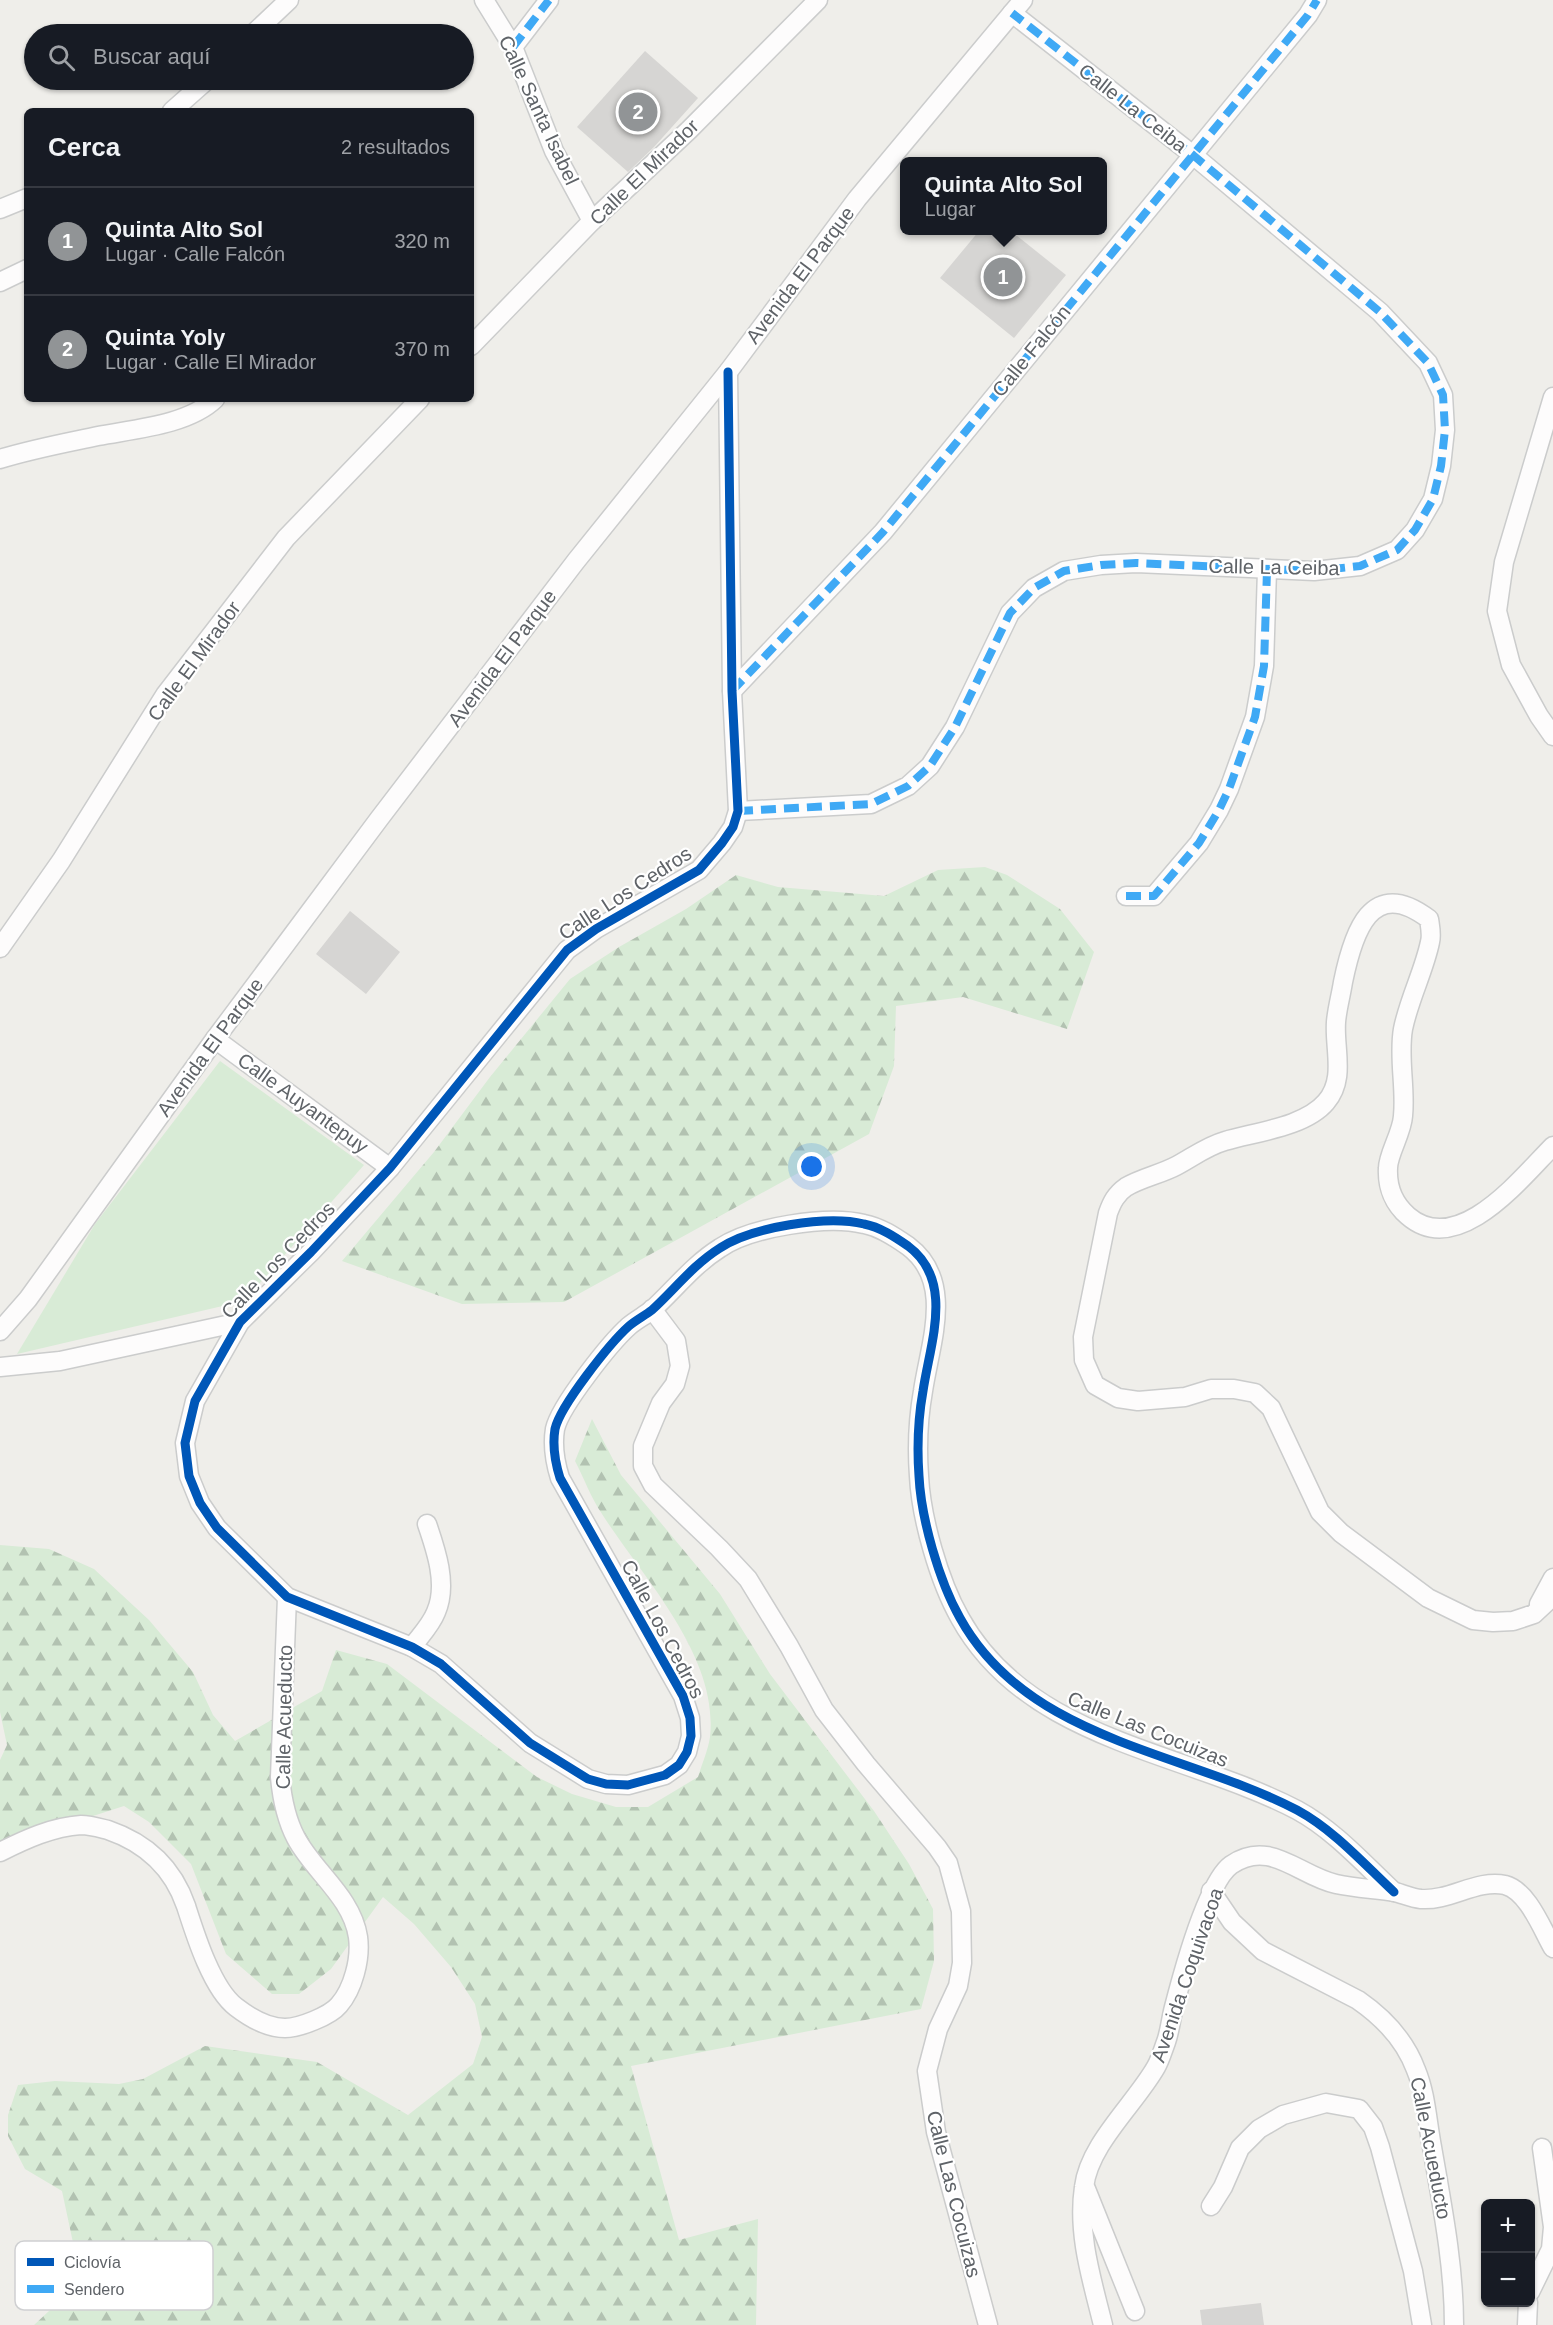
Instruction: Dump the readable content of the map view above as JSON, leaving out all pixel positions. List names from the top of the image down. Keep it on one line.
{"streets":{"street":["Calle La Ceiba","Calle Santa Isabel","Calle El Mirador","Avenida El Parque","Calle Falcón","Calle Los Cedros","Calle Auyantepuy","Calle Acueducto","Calle Las Cocuizas","Avenida Coquivacoa"]},"crossings":[["Calle La Ceiba","Avenida El Parque"],["Calle La Ceiba","Calle Falcón"],["Calle La Ceiba","Calle Los Cedros"],["Calle Santa Isabel","Calle El Mirador"],["Avenida El Parque","Calle Los Cedros"],["Avenida El Parque","Calle Auyantepuy"],["Calle Falcón","Calle Los Cedros"],["Calle Los Cedros","Calle Auyantepuy"],["Calle Los Cedros","Calle Acueducto"],["Calle Los Cedros","Calle Las Cocuizas"],["Calle Acueducto","Avenida Coquivacoa"],["Calle Las Cocuizas","Avenida Coquivacoa"]],"legend":["Ciclovía","Sendero"],"page":{"search":"Buscar aquí","pins":["2","1"],"heading":["Cerca","2 resultados"],"popup":["Quinta Alto Sol","Lugar"],"list":[{"mark":"1","name":"Quinta Alto Sol","note":"Lugar · Calle Falcón","value":"320 m"},{"mark":"2","name":"Quinta Yoly","note":"Lugar · Calle El Mirador","value":"370 m"}],"map_buttons":["+","−"]}}
